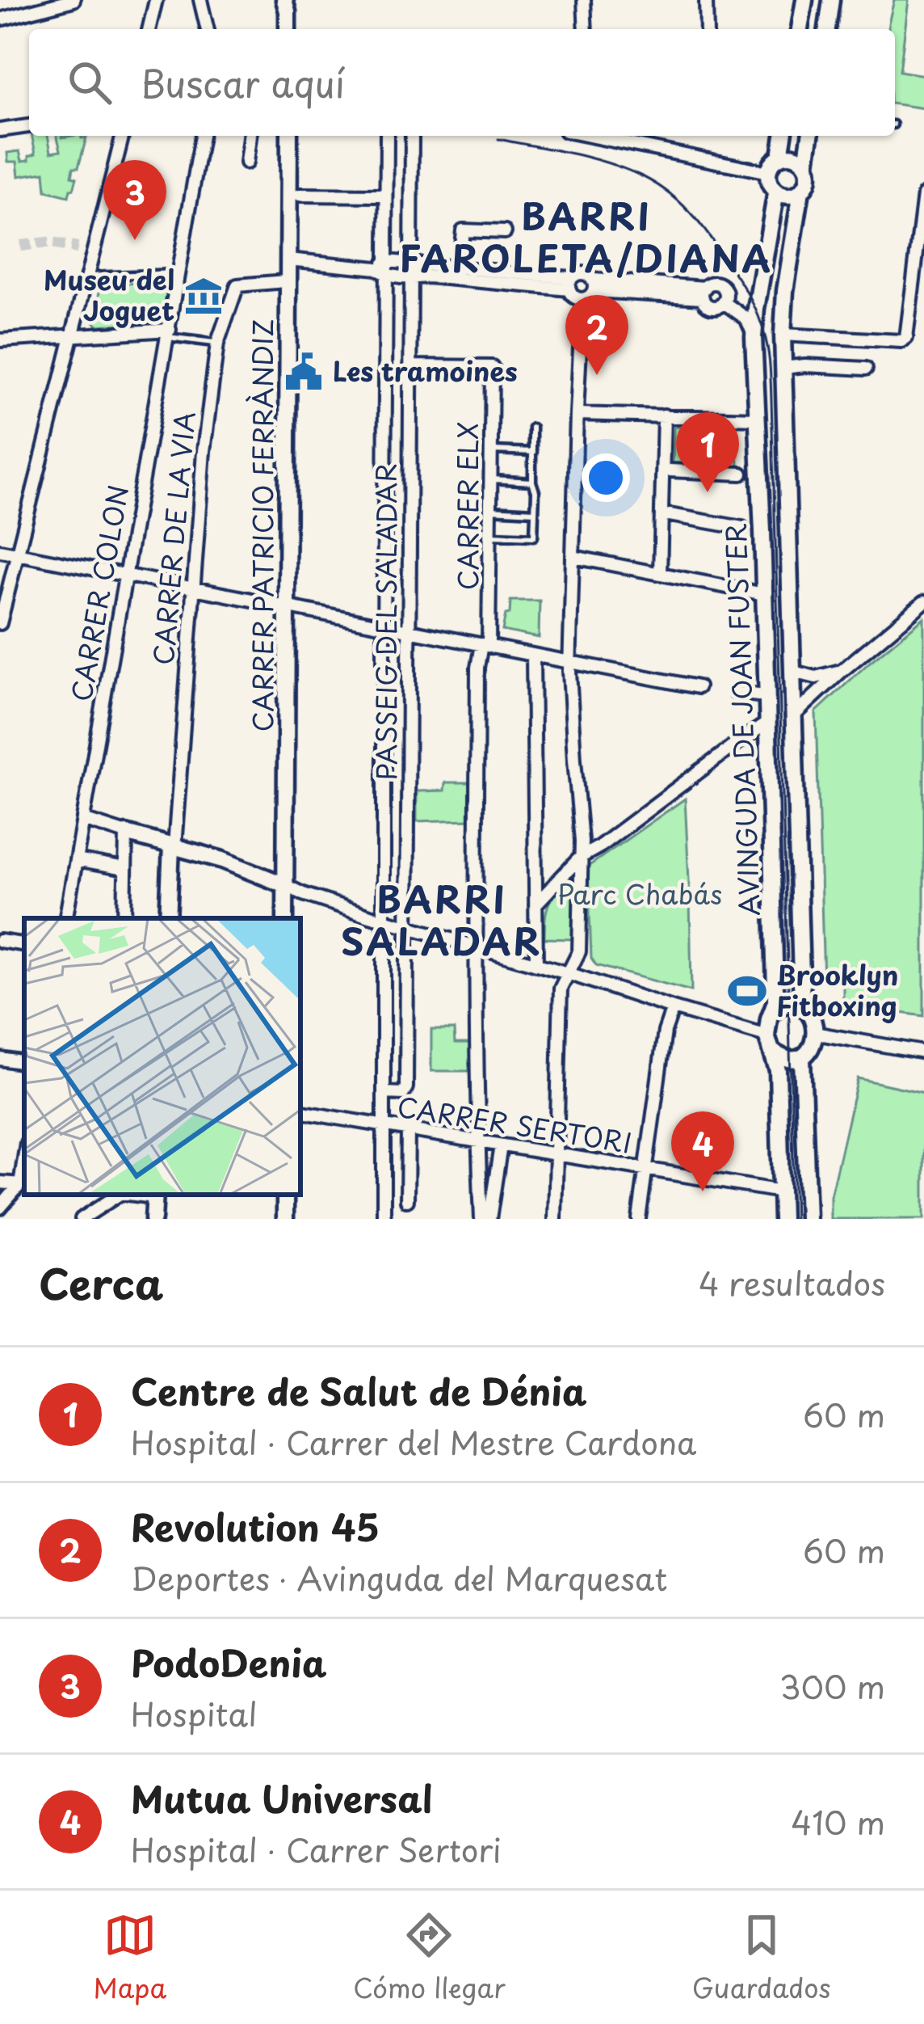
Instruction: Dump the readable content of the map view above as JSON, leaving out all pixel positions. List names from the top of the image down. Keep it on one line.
{"streets":{"main road":["CARRER PATRICIO FERRÀNDIZ","CARRER DE LA VIA","AVINGUDA DE JOAN FUSTER"],"street":["CARRER ELX","CARRER COLON","PASSEIG DEL SALADAR","CARRER SERTORI"]},"crossings":[["CARRER ELX","PASSEIG DEL SALADAR"],["CARRER ELX","CARRER SERTORI"],["PASSEIG DEL SALADAR","CARRER SERTORI"]],"districts":["BARRI FAROLETA/DIANA","BARRI SALADAR"],"parks":["Parc Chabás"],"places":{"museum":["Museu del Joguet"],"public building":["Les tramoines"],"sports":["Brooklyn Fitboxing"]},"page":{"search":"Buscar aquí","pins":["3","2","1","4"],"heading":["Cerca","4 resultados"],"list":[{"mark":"1","name":"Centre de Salut de Dénia","note":"Hospital · Carrer del Mestre Cardona","value":"60 m"},{"mark":"2","name":"Revolution 45","note":"Deportes · Avinguda del Marquesat","value":"60 m"},{"mark":"3","name":"PodoDenia","note":"Hospital","value":"300 m"},{"mark":"4","name":"Mutua Universal","note":"Hospital · Carrer Sertori","value":"410 m"}],"nav":["Mapa","Cómo llegar","Guardados"]}}
